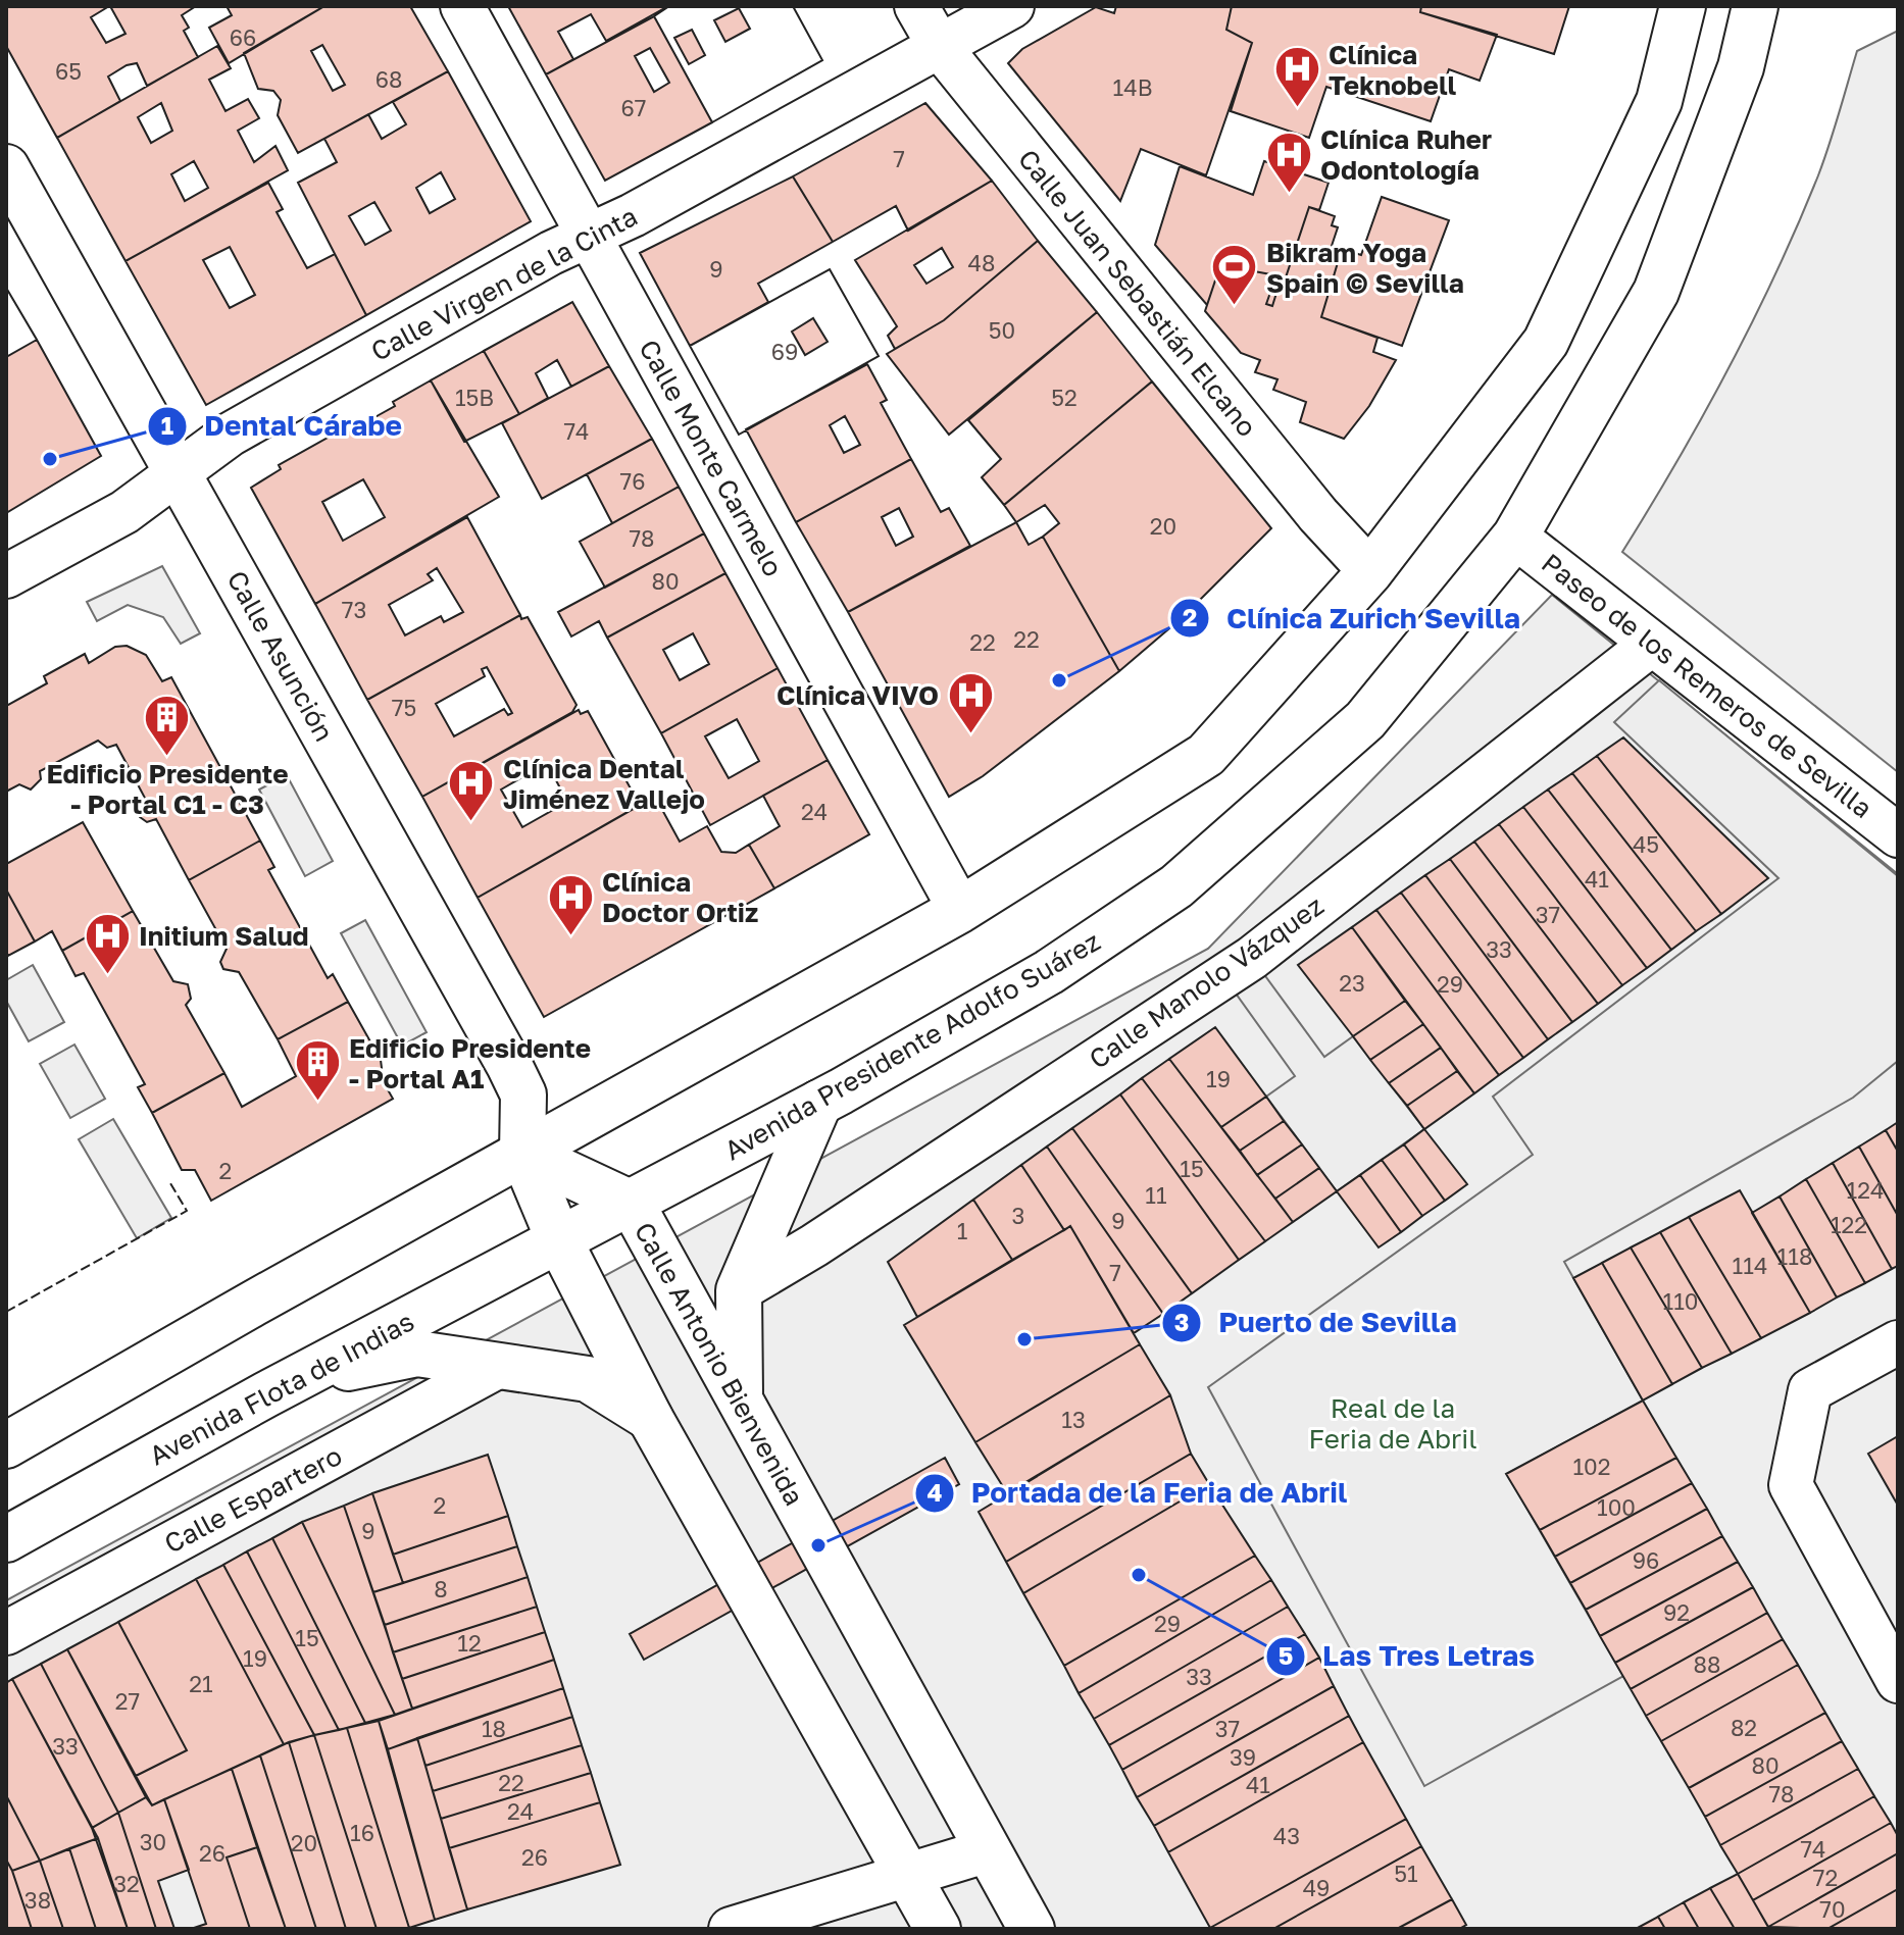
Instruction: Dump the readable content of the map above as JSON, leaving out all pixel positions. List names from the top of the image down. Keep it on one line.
{"streets":{"main road":["Calle Asunción","Avenida Presidente Adolfo Suárez","Calle Antonio Bienvenida","Avenida Flota de Indias"],"street":["Calle Virgen de la Cinta","Calle Juan Sebastián Elcano","Calle Monte Carmelo","Paseo de los Remeros de Sevilla","Calle Manolo Vázquez","Calle Espartero"]},"crossings":[["Calle Virgen de la Cinta","Calle Juan Sebastián Elcano"],["Calle Virgen de la Cinta","Calle Monte Carmelo"],["Calle Virgen de la Cinta","Calle Asunción"],["Calle Asunción","Calle Antonio Bienvenida"],["Paseo de los Remeros de Sevilla","Calle Manolo Vázquez"],["Paseo de los Remeros de Sevilla","Avenida Presidente Adolfo Suárez"],["Avenida Presidente Adolfo Suárez","Calle Antonio Bienvenida"],["Avenida Presidente Adolfo Suárez","Avenida Flota de Indias"]],"parks":["Real de la Feria de Abril"],"places":{"hospital":["Clínica Teknobell","Clínica Ruher Odontología","Clínica VIVO","Clínica Dental Jiménez Vallejo","Clínica Doctor Ortiz","Initium Salud"],"sports":["Bikram Yoga Spain © Sevilla"],"other":["Dental Cárabe","Clínica Zurich Sevilla","Puerto de Sevilla","Portada de la Feria de Abril","Las Tres Letras"],"building":["Edificio Presidente - Portal C1 - C3","Edificio Presidente - Portal A1"]},"house_numbers":["66","65","68","14B","67","7","48","9","50","69","15B","52","74","76","20","78","80","73","22","22","75","24","45","41","37","33","23","29","19","15","2","124","11","3","9","122","1","118","114","7","110","13","102","2","100","9","96","8","92","29","15","12","19","88","33","21","27","82","18","37","33","39","80","22","41","78","24","16","43","30","20","74","26","26","51","72","32","49","38","70"]}
